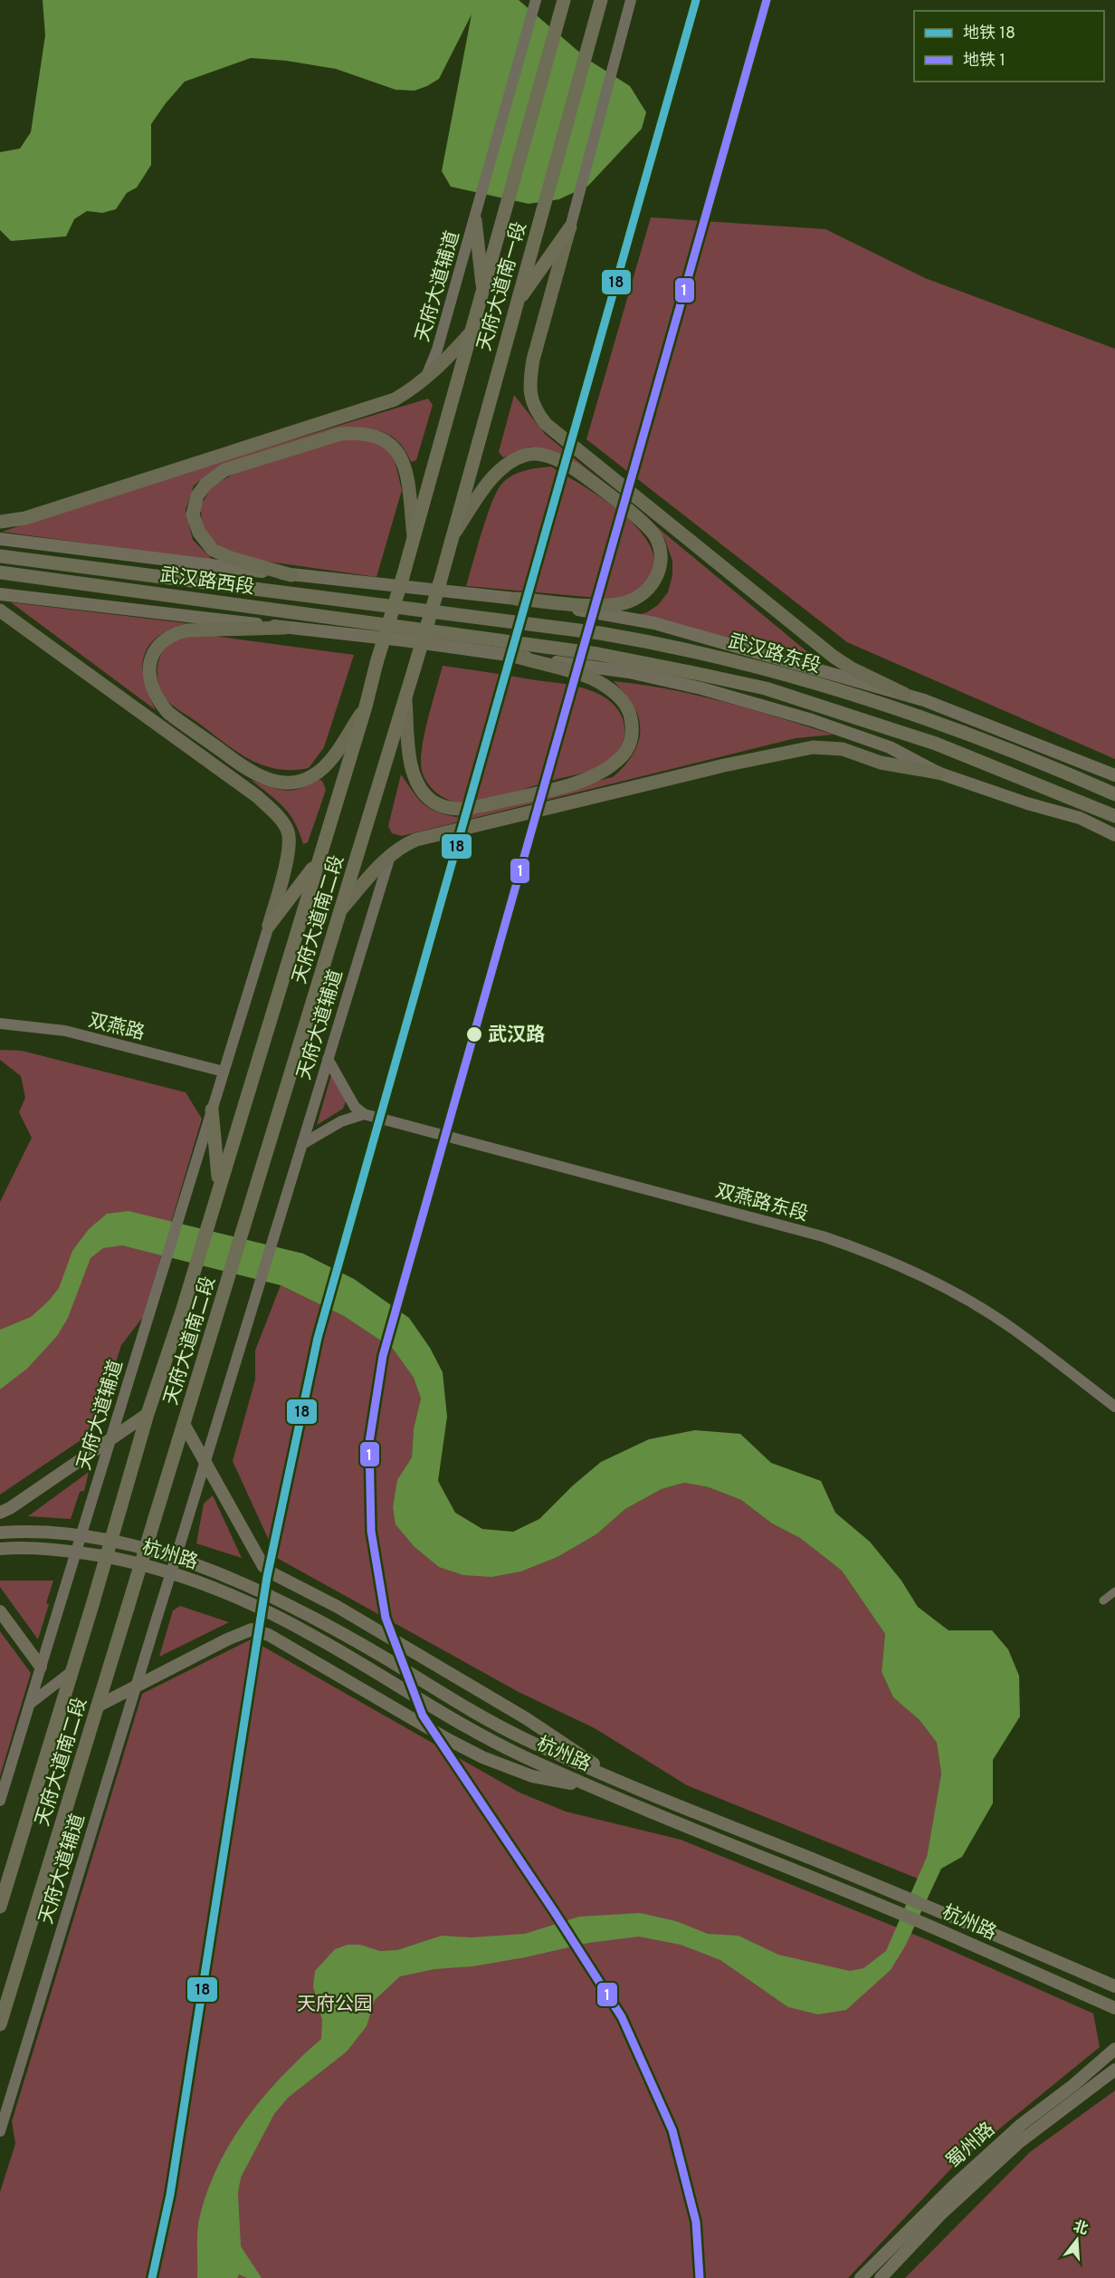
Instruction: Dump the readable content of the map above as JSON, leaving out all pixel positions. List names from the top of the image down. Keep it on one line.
{"streets":{"highway":["天府大道南一段","武汉路西段","武汉路东段","天府大道南二段"],"main road":["杭州路","蜀州路"],"street":["天府大道辅道","双燕路","双燕路东段"]},"crossings":[["天府大道南一段","天府大道南二段"],["武汉路西段","武汉路东段"]],"parks":["天府公园"],"places":["武汉路"],"lines":["metro line 18","metro line 1"],"legend":["地铁 18","地铁 1"],"north":"top"}
